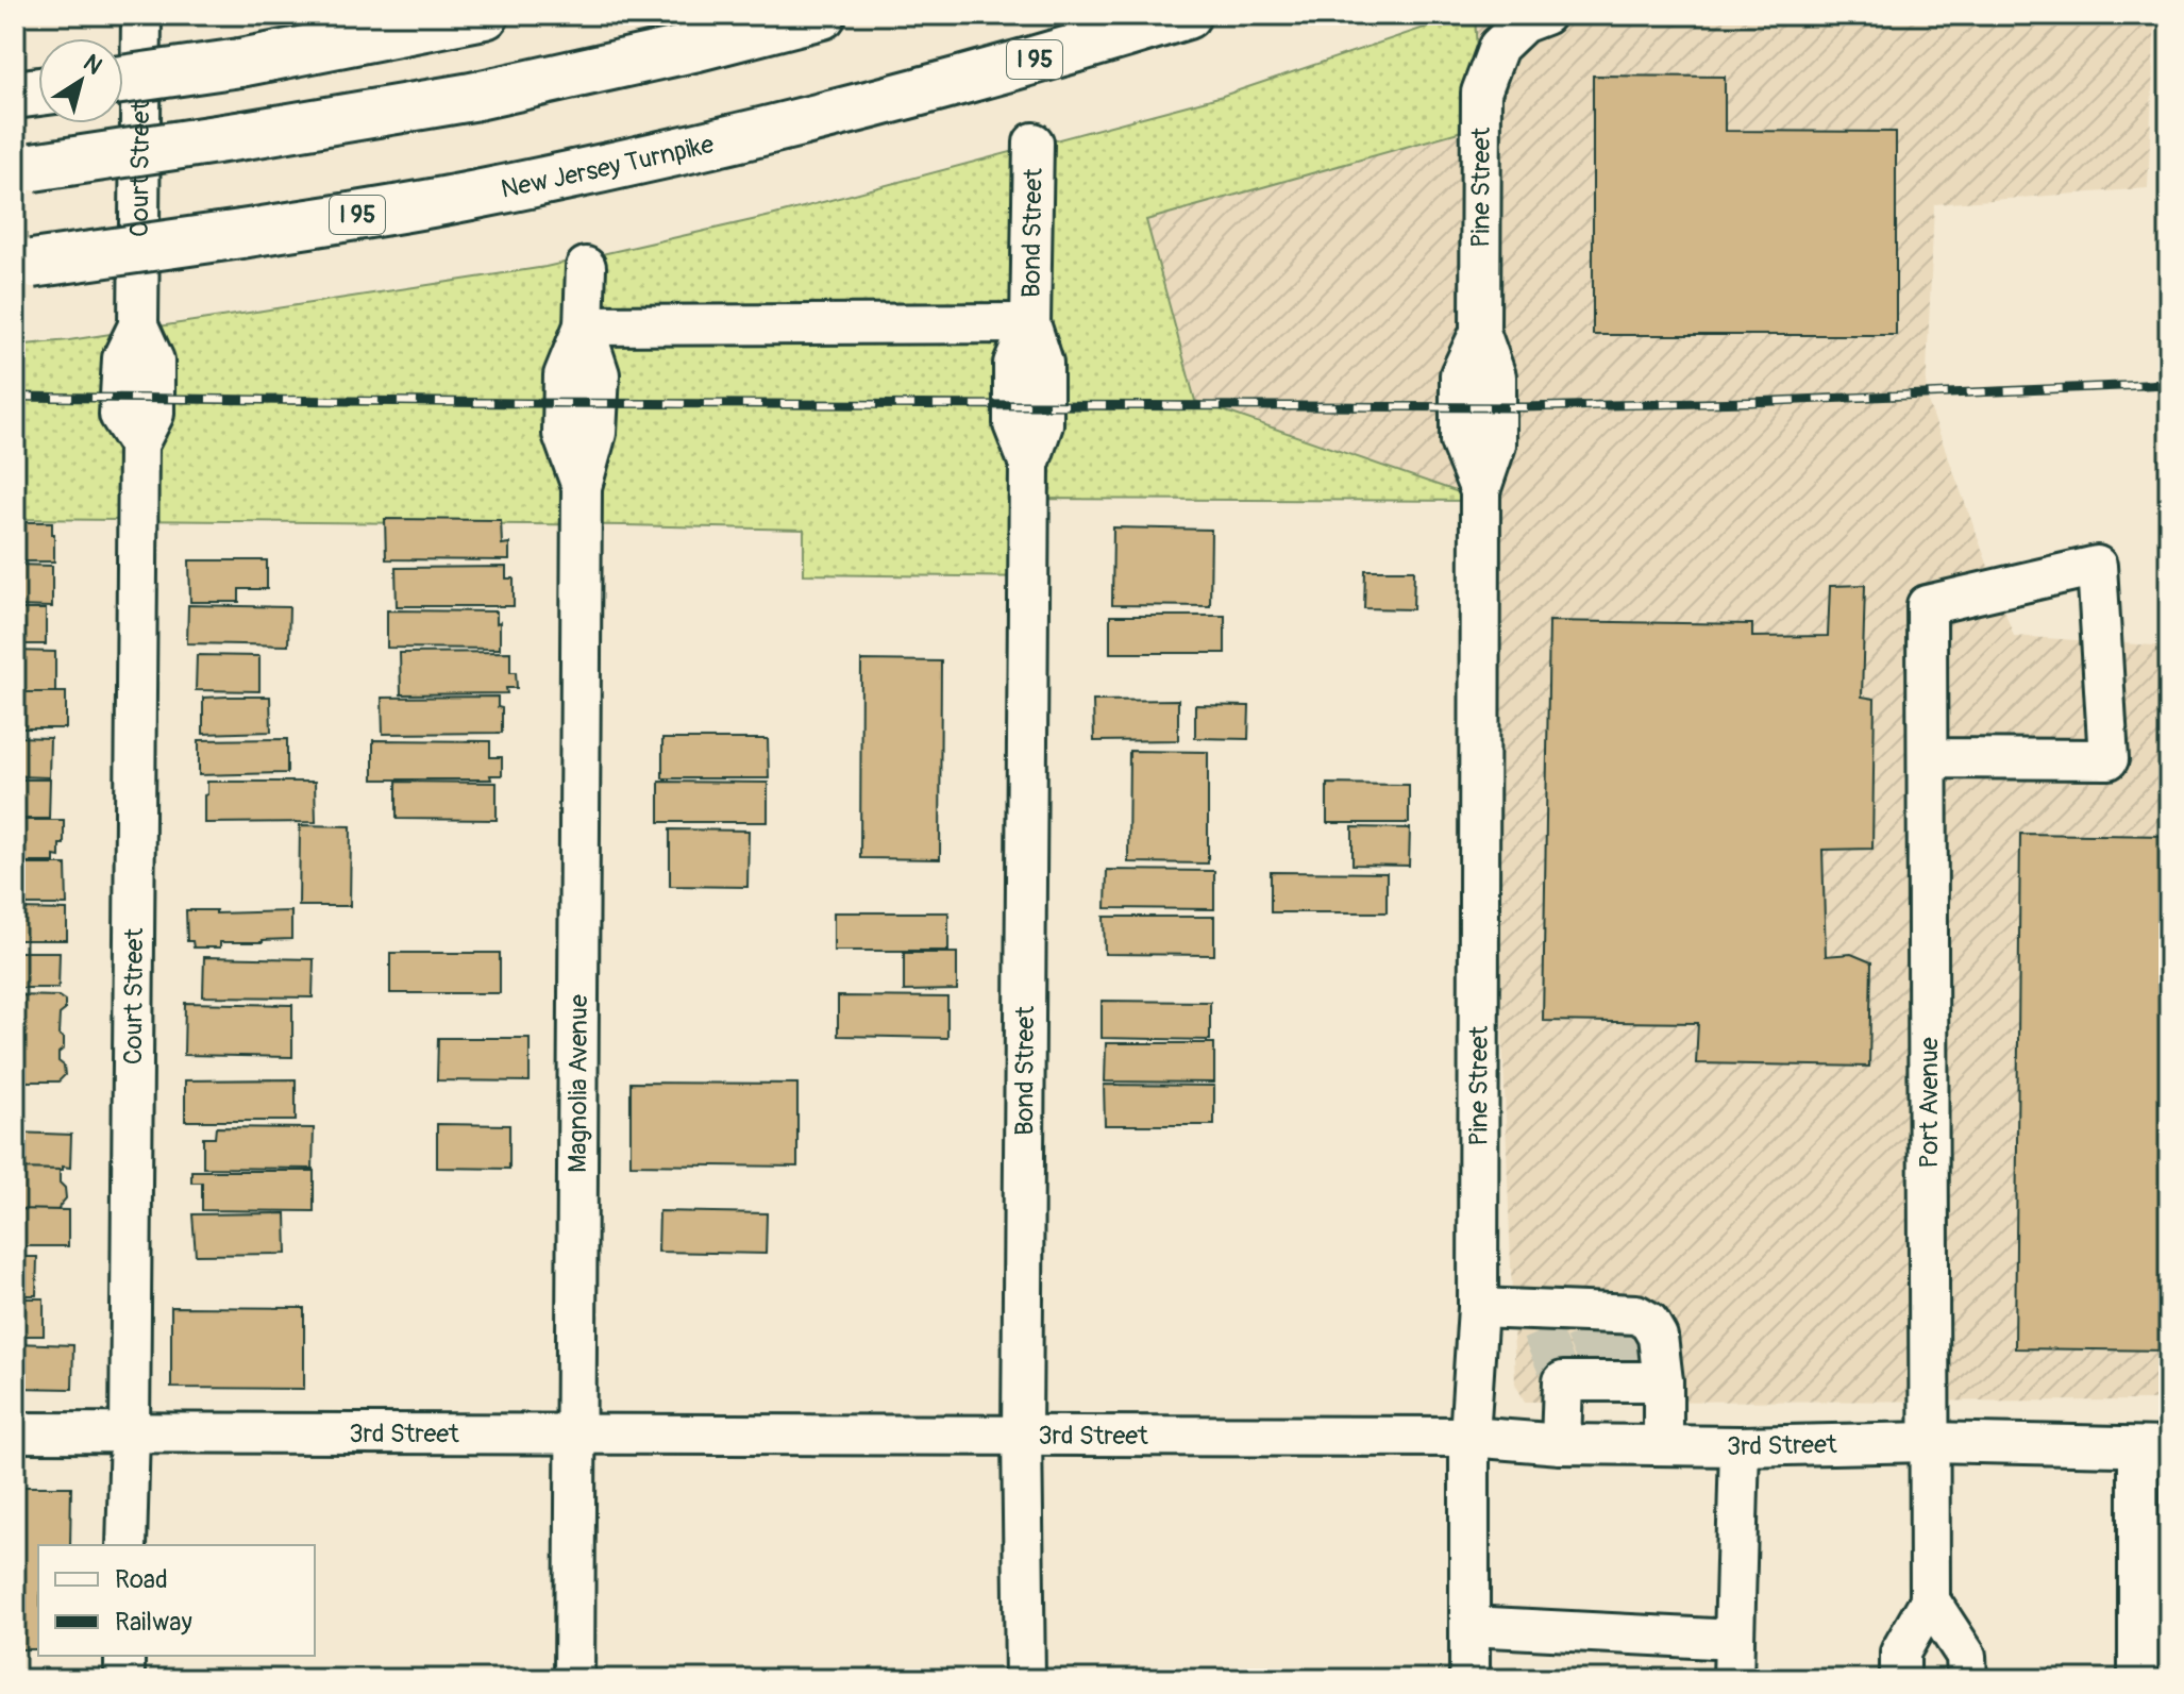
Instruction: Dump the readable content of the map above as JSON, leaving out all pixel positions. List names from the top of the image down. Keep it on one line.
{"streets":{"highway":["I 95","New Jersey Turnpike"],"street":["Court Street","Pine Street","Bond Street","Magnolia Avenue","Port Avenue","3rd Street"]},"crossings":[["Court Street","3rd Street"],["Pine Street","3rd Street"],["Bond Street","3rd Street"],["Magnolia Avenue","3rd Street"],["Port Avenue","3rd Street"]],"legend":["Road","Railway"],"north":"top right"}
